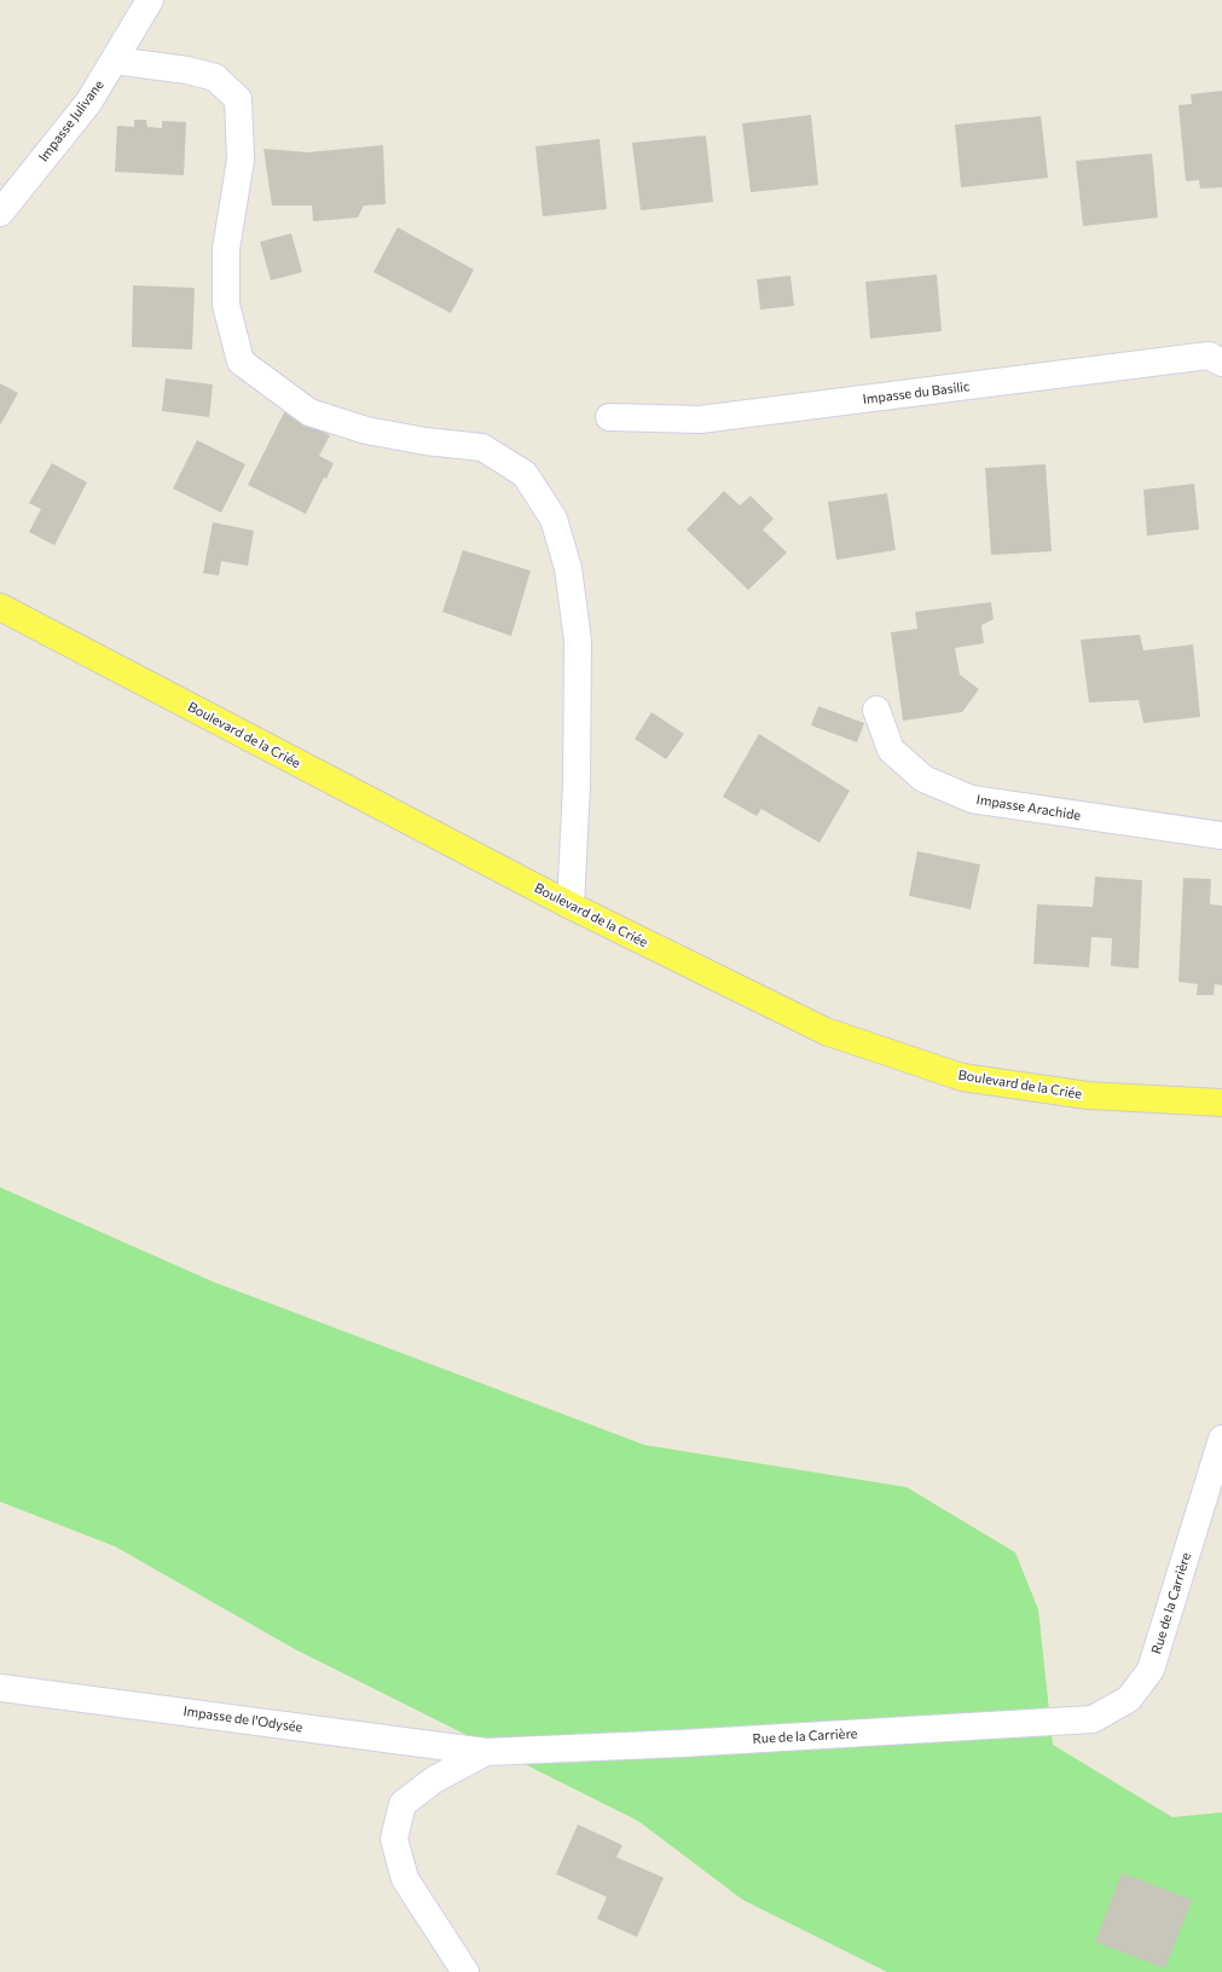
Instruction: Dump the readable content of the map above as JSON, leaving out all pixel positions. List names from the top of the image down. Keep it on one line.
{"streets":{"main road":["Boulevard de la Criée"],"street":["Impasse Julivane","Impasse du Basilic","Impasse Arachide","Rue de la Carrière","Impasse de l'Odysée"]},"crossings":[["Rue de la Carrière","Impasse de l'Odysée"]]}
